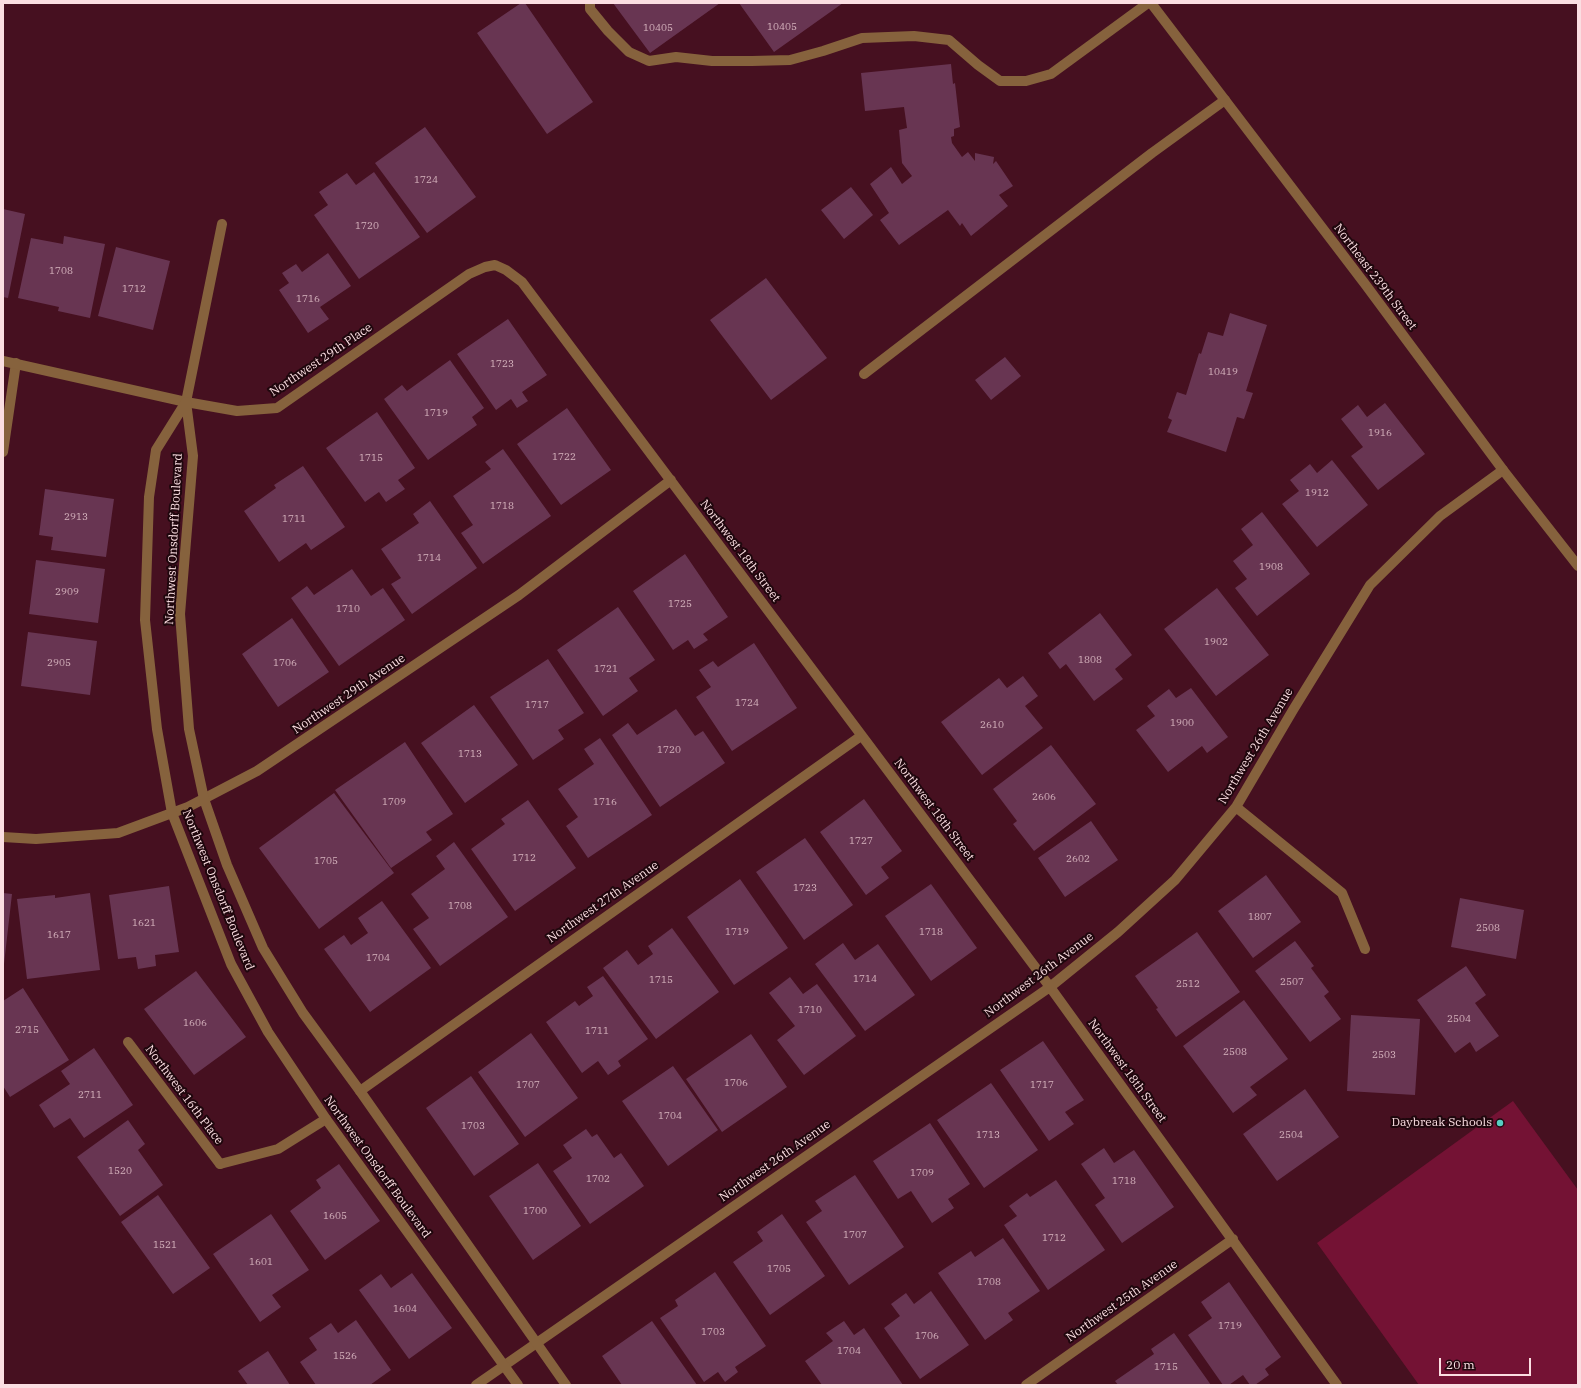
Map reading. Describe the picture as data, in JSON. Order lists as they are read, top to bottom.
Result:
{
  "streets": {
    "street": [
      "Northeast 239th Street",
      "Northwest 29th Place",
      "Northwest Onsdorff Boulevard",
      "Northwest 18th Street",
      "Northwest 29th Avenue",
      "Northwest 26th Avenue",
      "Northwest 27th Avenue",
      "Northwest 16th Place",
      "Northwest 25th Avenue"
    ]
  },
  "crossings": [
    ["Northeast 239th Street", "Northwest 26th Avenue"],
    ["Northwest 29th Place", "Northwest Onsdorff Boulevard"],
    ["Northwest 29th Place", "Northwest 18th Street"],
    ["Northwest Onsdorff Boulevard", "Northwest 29th Avenue"],
    ["Northwest Onsdorff Boulevard", "Northwest 26th Avenue"],
    ["Northwest Onsdorff Boulevard", "Northwest 27th Avenue"],
    ["Northwest Onsdorff Boulevard", "Northwest 16th Place"],
    ["Northwest 18th Street", "Northwest 29th Avenue"],
    ["Northwest 18th Street", "Northwest 26th Avenue"],
    ["Northwest 18th Street", "Northwest 27th Avenue"],
    ["Northwest 18th Street", "Northwest 25th Avenue"]
  ],
  "places": ["Daybreak Schools"],
  "house_numbers": [
    "10405",
    "10405",
    "1724",
    "1720",
    "1708",
    "1712",
    "1716",
    "1723",
    "10419",
    "1719",
    "1916",
    "1722",
    "1715",
    "1912",
    "1718",
    "2913",
    "1711",
    "1714",
    "1908",
    "2909",
    "1725",
    "1710",
    "1902",
    "1808",
    "2905",
    "1706",
    "1721",
    "1724",
    "1717",
    "1900",
    "2610",
    "1720",
    "1713",
    "2606",
    "1709",
    "1716",
    "1727",
    "1712",
    "2602",
    "1705",
    "1723",
    "1708",
    "1807",
    "1621",
    "2508",
    "1719",
    "1718",
    "1617",
    "1704",
    "1714",
    "1715",
    "2507",
    "2512",
    "1710",
    "2504",
    "1606",
    "2715",
    "1711",
    "2508",
    "2503",
    "1706",
    "1707",
    "1717",
    "2711",
    "1704",
    "1703",
    "1713",
    "2504",
    "1520",
    "1709",
    "1702",
    "1718",
    "1700",
    "1605",
    "1707",
    "1712",
    "1521",
    "1601",
    "1705",
    "1708",
    "1604",
    "1719",
    "1703",
    "1706",
    "1704",
    "1526",
    "1715"
  ],
  "scale_bar": "20 m"
}
